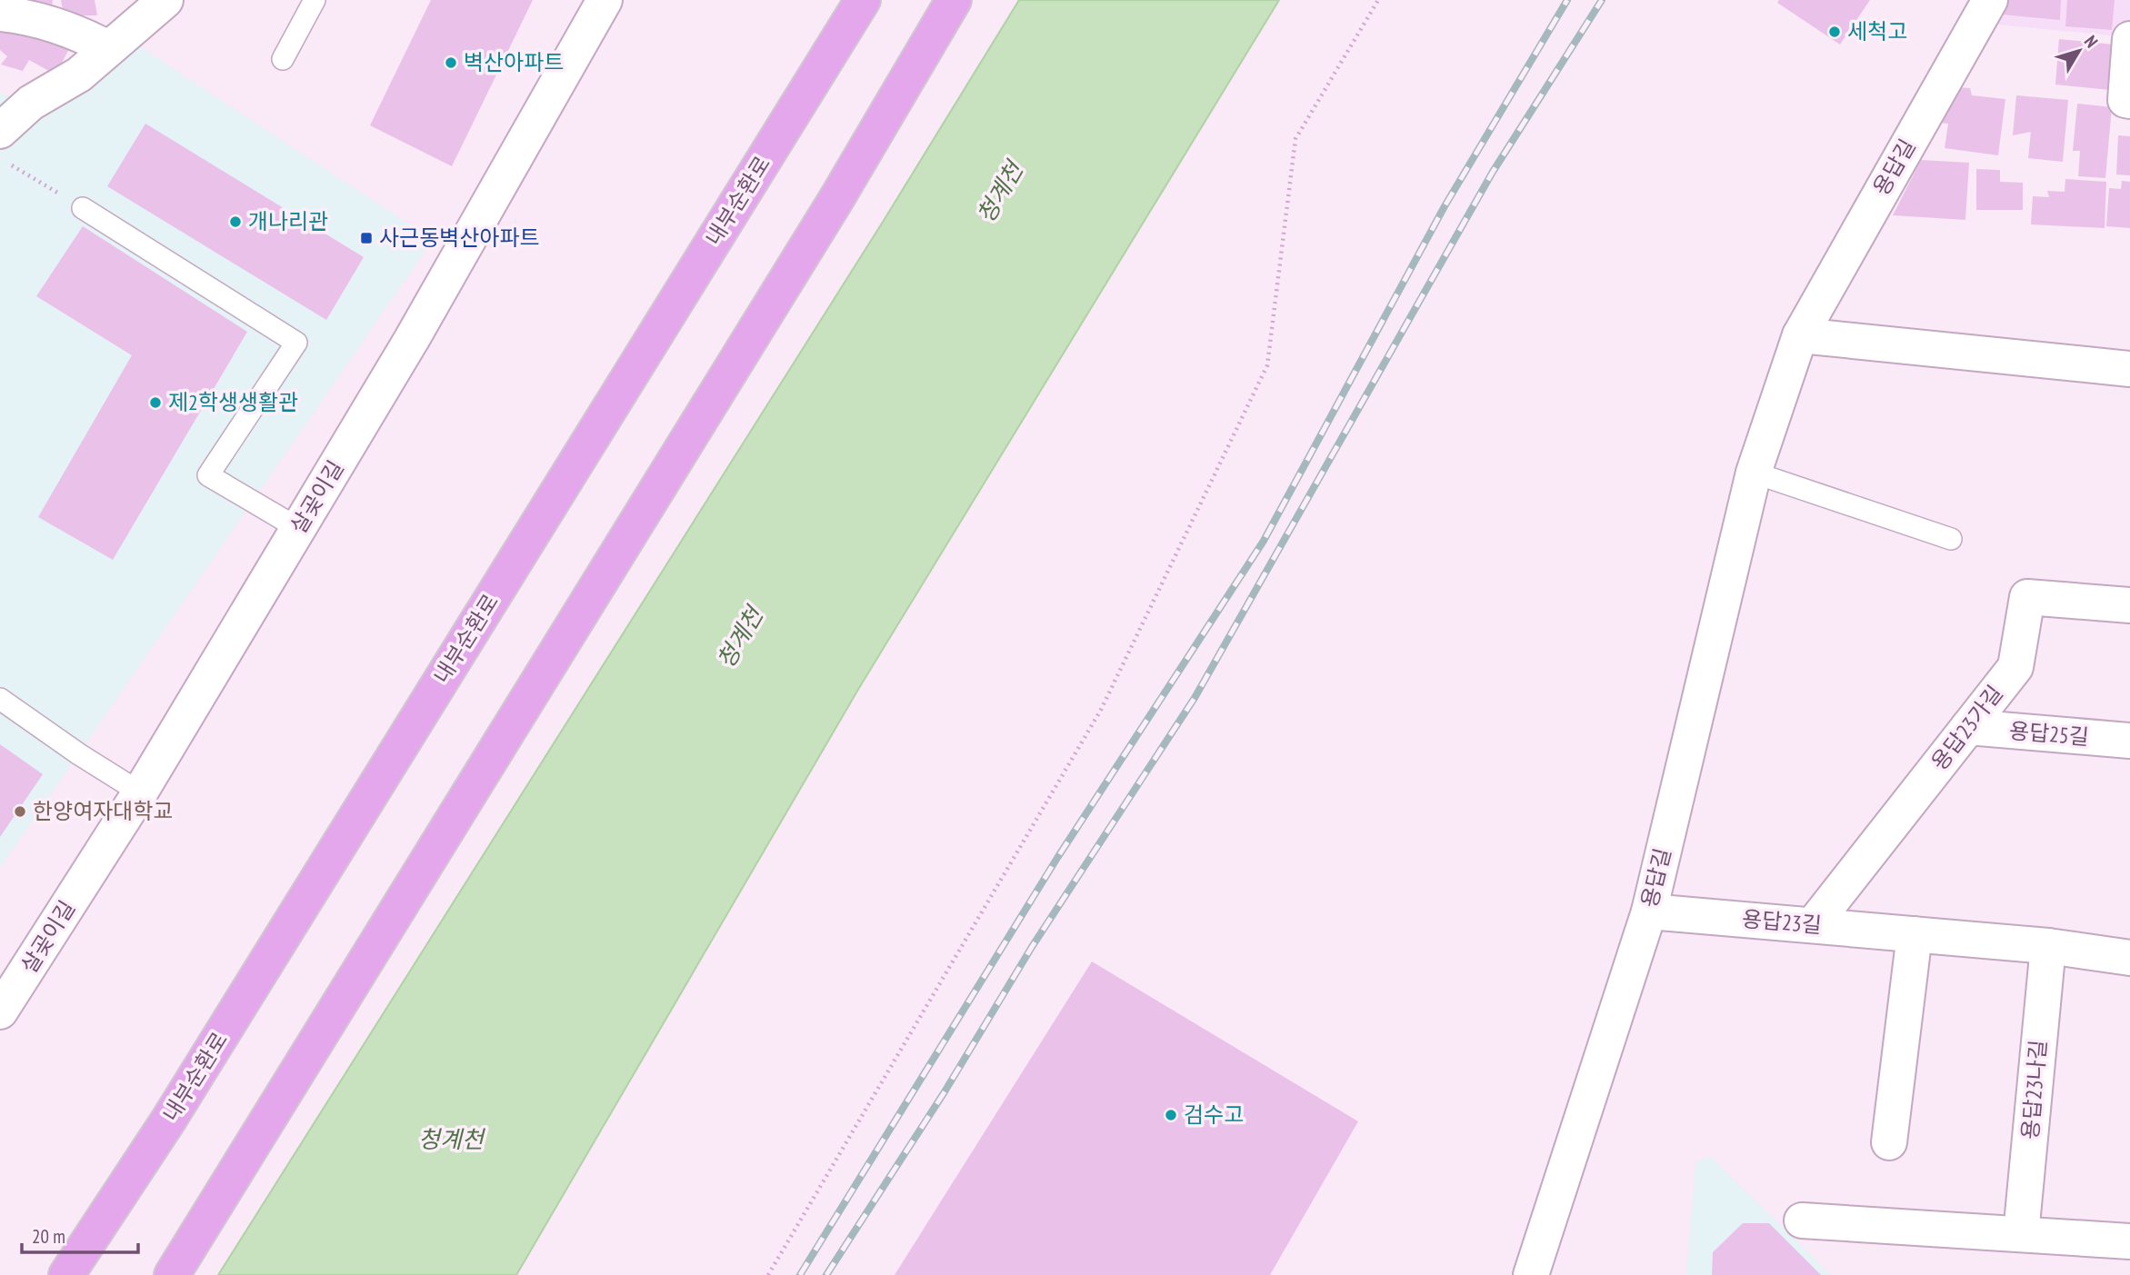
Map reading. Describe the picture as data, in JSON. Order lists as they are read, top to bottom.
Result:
{
  "streets": {
    "highway": ["내부순환로"],
    "street": [
      "용답길",
      "살곶이길",
      "용답23가길",
      "용답25길",
      "용답23길",
      "용답23나길"
    ]
  },
  "crossings": [
    ["용답길", "용답23길"],
    ["용답23가길", "용답25길"],
    ["용답23가길", "용답23길"],
    ["용답23길", "용답23나길"]
  ],
  "water": ["청계천"],
  "places": {
    "other": [
      "세척고",
      "벽산아파트",
      "개나리관",
      "제2학생생활관",
      "한양여자대학교",
      "검수고"
    ],
    "transit": ["사근동벽산아파트"]
  },
  "scale_bar": "20 m",
  "north": "top right"
}
